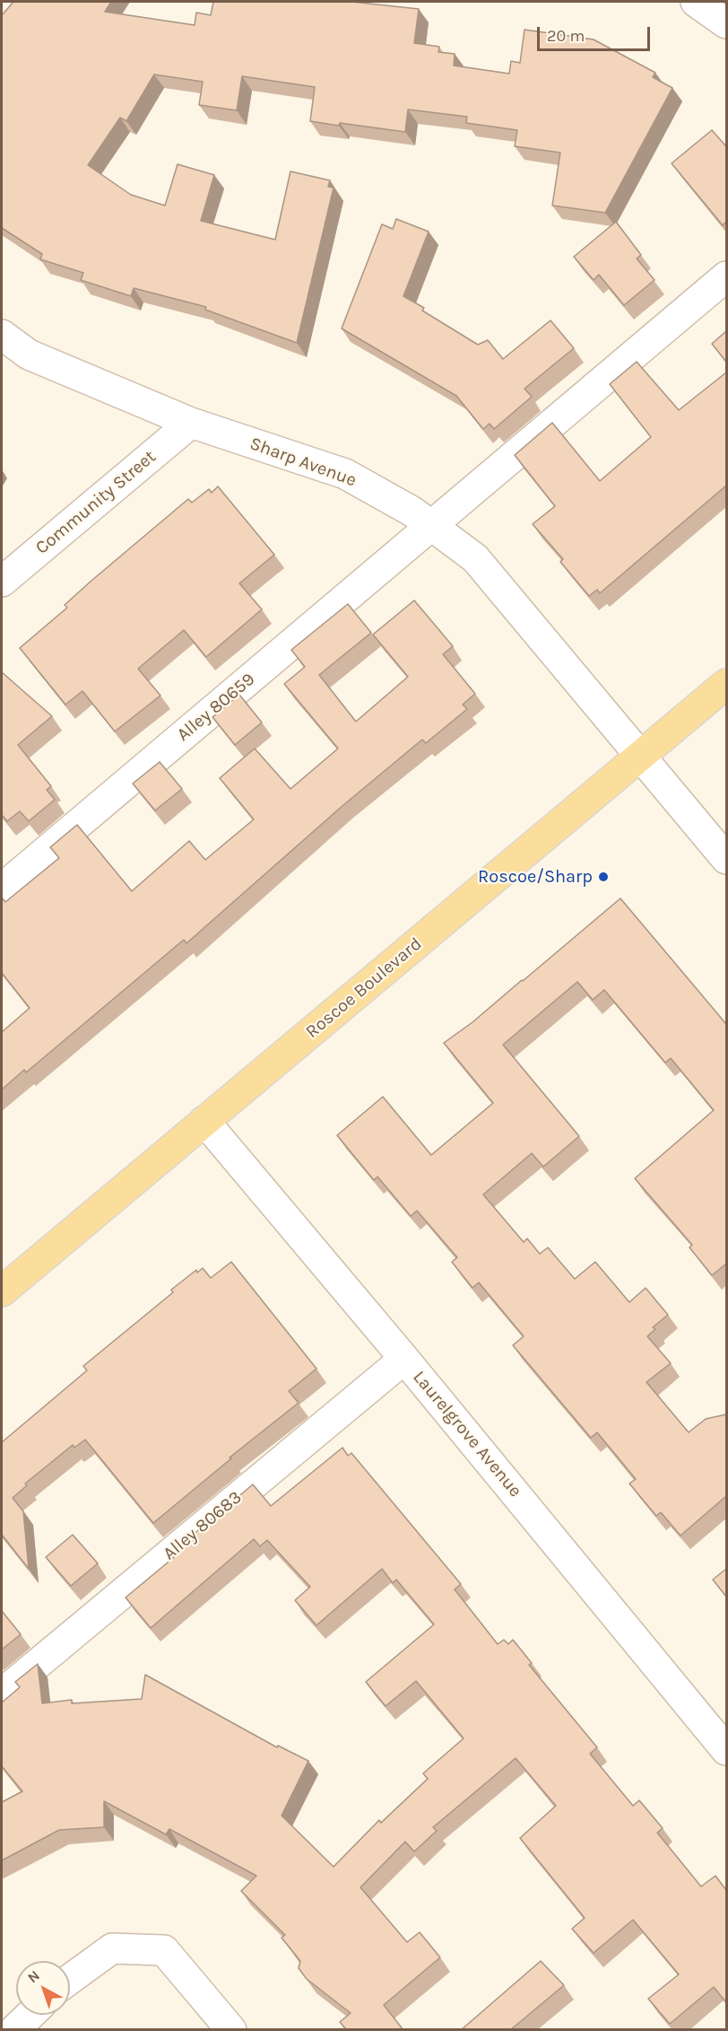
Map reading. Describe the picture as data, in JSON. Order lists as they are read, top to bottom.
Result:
{
  "streets": {
    "main road": ["Roscoe Boulevard"],
    "street": [
      "Sharp Avenue",
      "Community Street",
      "Alley 80659",
      "Laurelgrove Avenue",
      "Alley 80683"
    ]
  },
  "crossings": [
    ["Sharp Avenue", "Community Street"],
    ["Sharp Avenue", "Alley 80659"],
    ["Sharp Avenue", "Roscoe Boulevard"],
    ["Roscoe Boulevard", "Laurelgrove Avenue"],
    ["Laurelgrove Avenue", "Alley 80683"]
  ],
  "places": ["Roscoe/Sharp"],
  "scale_bar": "20 m",
  "north": "top left"
}
